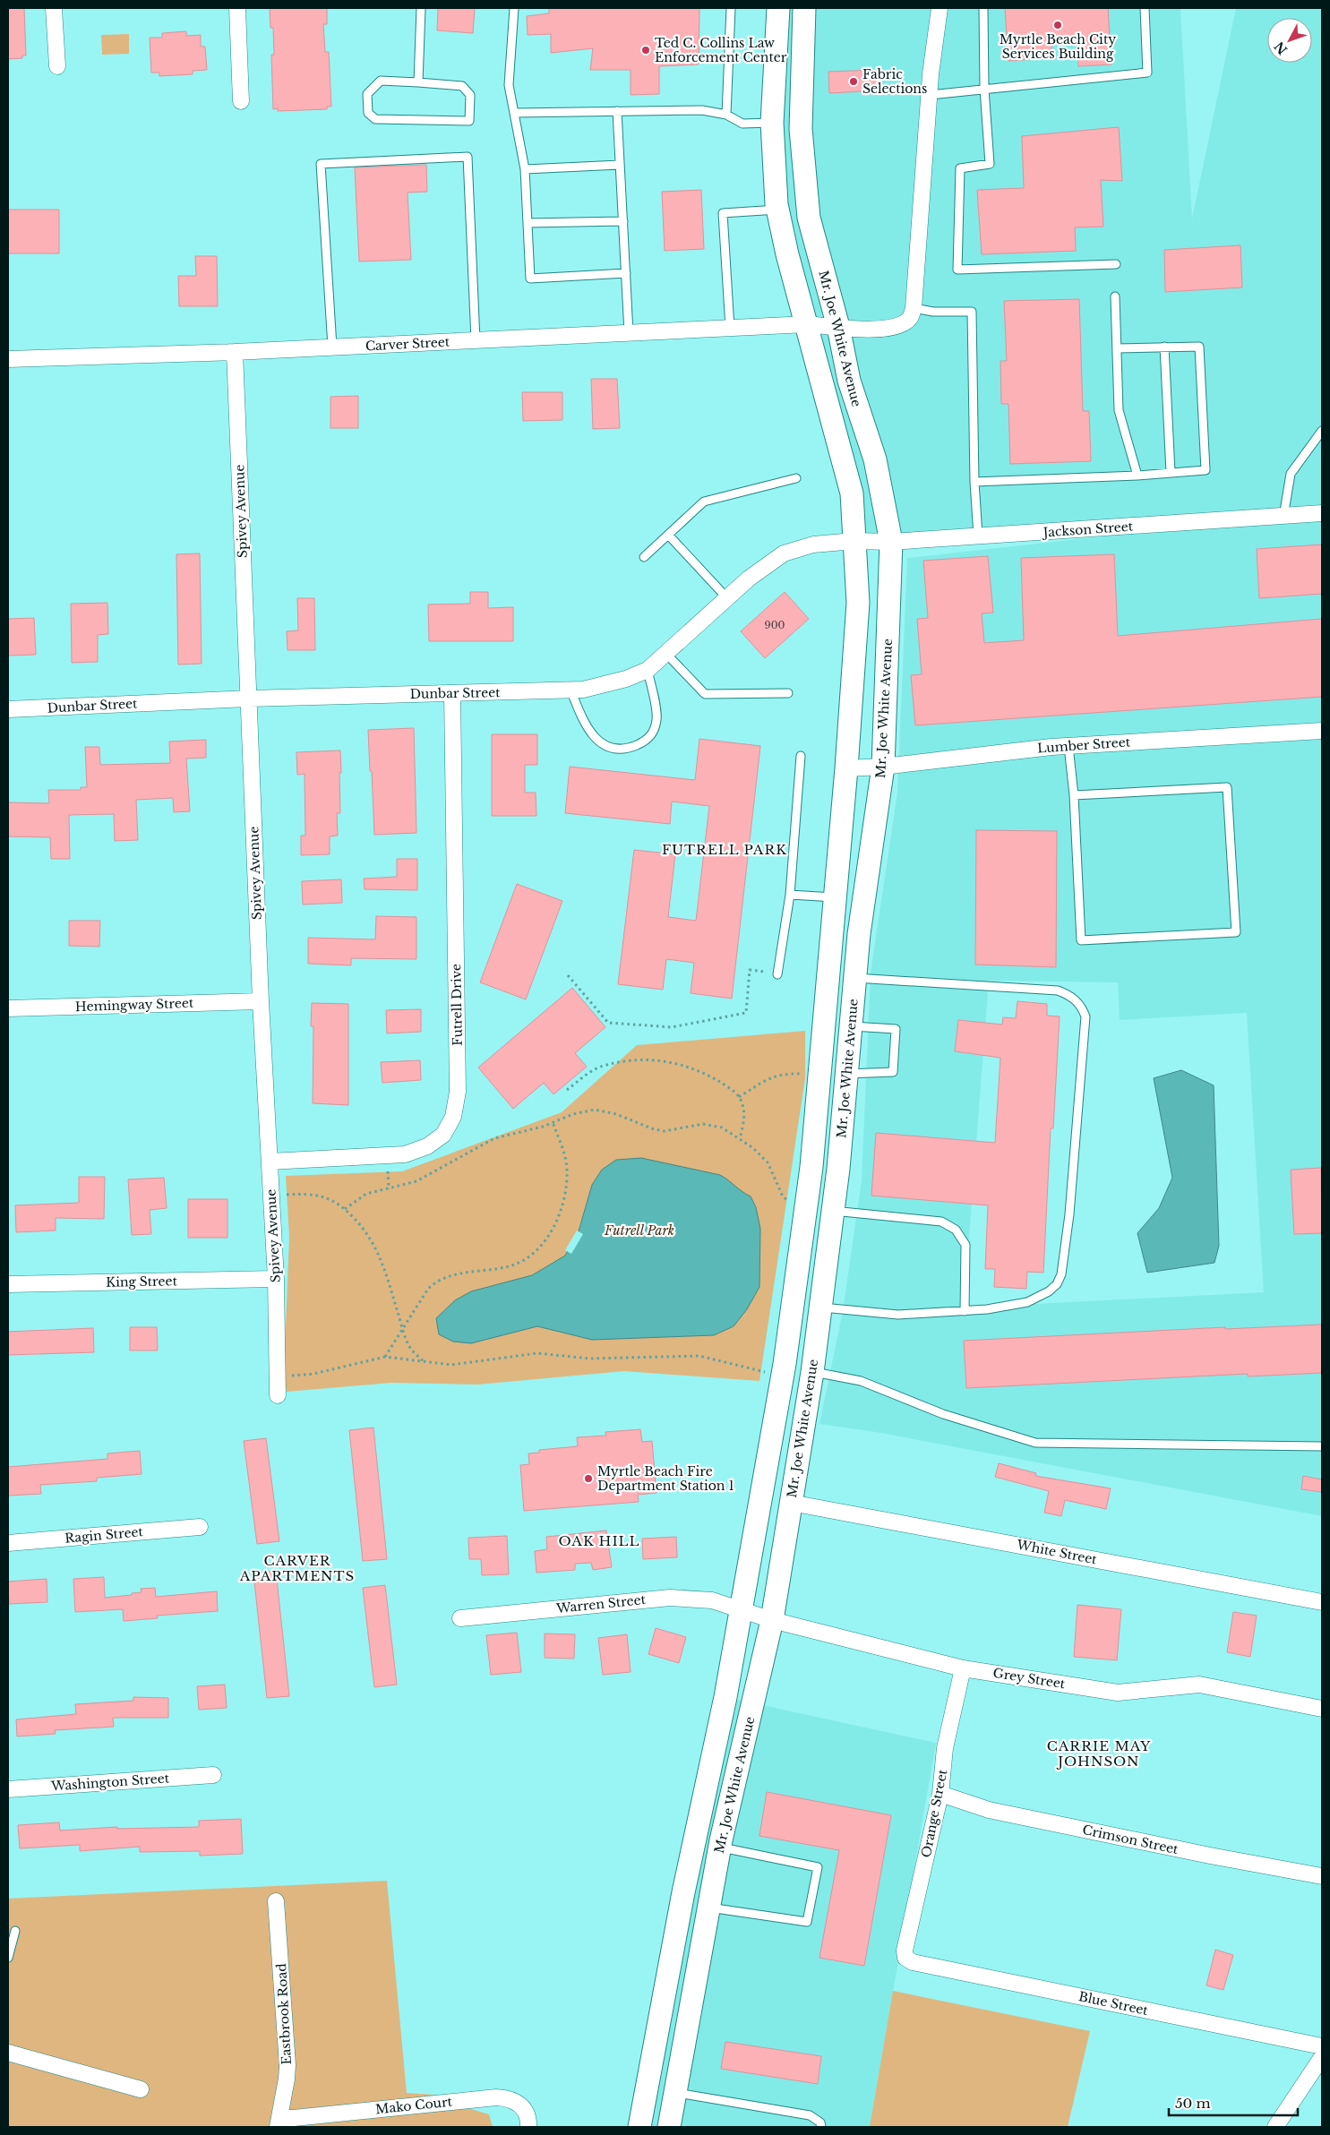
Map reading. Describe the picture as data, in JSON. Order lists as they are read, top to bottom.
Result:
{
  "streets": {
    "main road": ["Mr. Joe White Avenue"],
    "street": [
      "Carver Street",
      "Spivey Avenue",
      "Jackson Street",
      "Dunbar Street",
      "Lumber Street",
      "Hemingway Street",
      "Futrell Drive",
      "King Street",
      "Ragin Street",
      "White Street",
      "Warren Street",
      "Grey Street",
      "Washington Street",
      "Orange Street",
      "Crimson Street",
      "Blue Street",
      "Eastbrook Road",
      "Mako Court"
    ]
  },
  "crossings": [
    ["Mr. Joe White Avenue", "Carver Street"],
    ["Mr. Joe White Avenue", "Jackson Street"],
    ["Mr. Joe White Avenue", "Lumber Street"],
    ["Mr. Joe White Avenue", "White Street"],
    ["Mr. Joe White Avenue", "Grey Street"],
    ["Carver Street", "Spivey Avenue"],
    ["Spivey Avenue", "Dunbar Street"],
    ["Spivey Avenue", "Hemingway Street"],
    ["Spivey Avenue", "Futrell Drive"],
    ["Spivey Avenue", "King Street"],
    ["Jackson Street", "Dunbar Street"],
    ["Dunbar Street", "Futrell Drive"],
    ["Warren Street", "Grey Street"],
    ["Grey Street", "Orange Street"],
    ["Orange Street", "Crimson Street"],
    ["Orange Street", "Blue Street"],
    ["Eastbrook Road", "Mako Court"]
  ],
  "districts": [
    "FUTRELL PARK",
    "OAK HILL",
    "CARVER APARTMENTS",
    "CARRIE MAY JOHNSON"
  ],
  "parks": ["Futrell Park"],
  "places": [
    "Myrtle Beach City Services Building",
    "Ted C. Collins Law Enforcement Center",
    "Fabric Selections",
    "Myrtle Beach Fire Department Station 1"
  ],
  "house_numbers": ["900"],
  "scale_bar": "50 m",
  "north": "bottom left"
}
